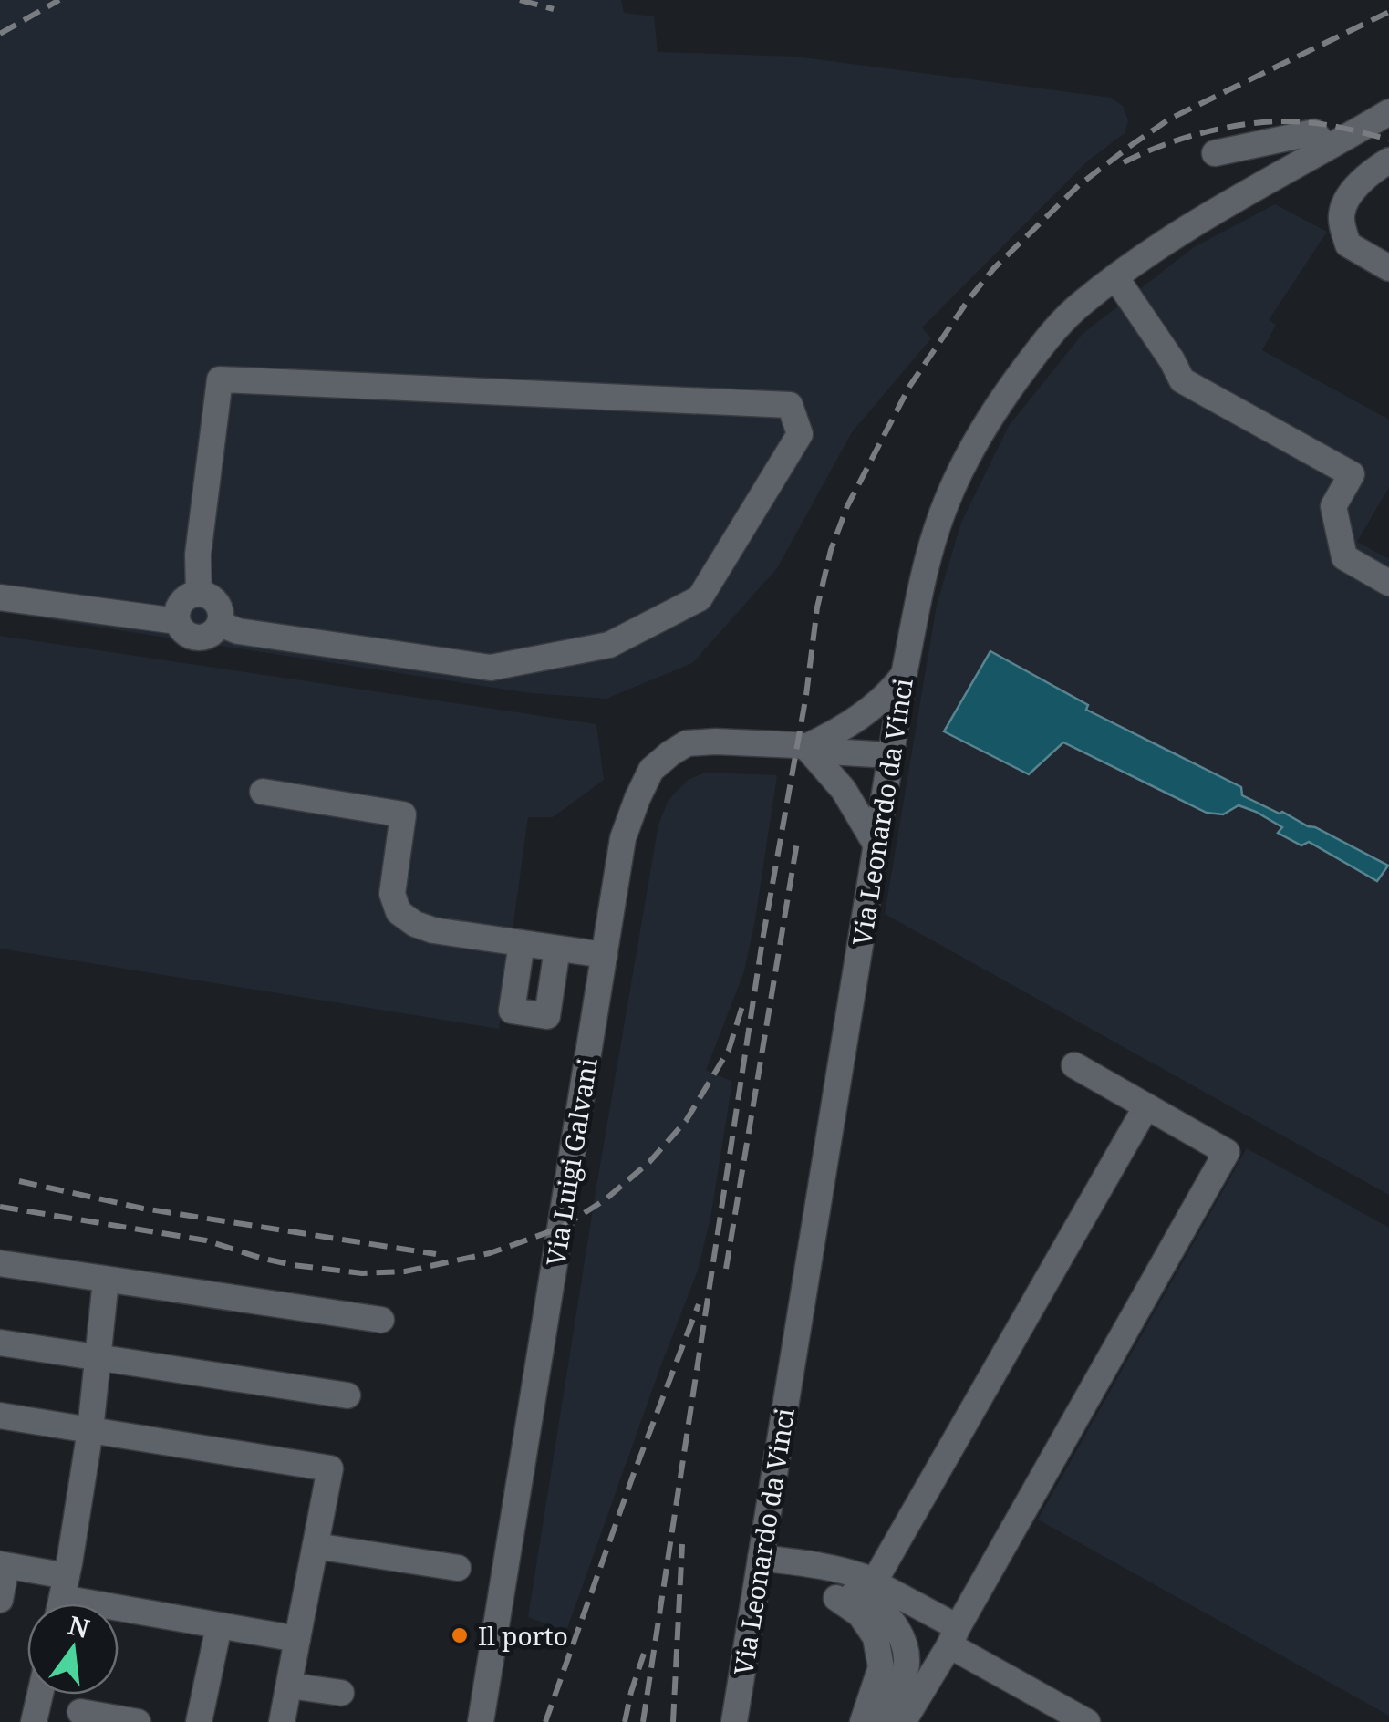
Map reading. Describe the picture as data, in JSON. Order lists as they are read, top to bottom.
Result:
{
  "streets": {
    "street": ["Via Leonardo da Vinci", "Via Luigi Galvani"]
  },
  "crossings": [
    ["Via Leonardo da Vinci", "Via Luigi Galvani"]
  ],
  "places": ["Il porto"],
  "north": "top"
}
